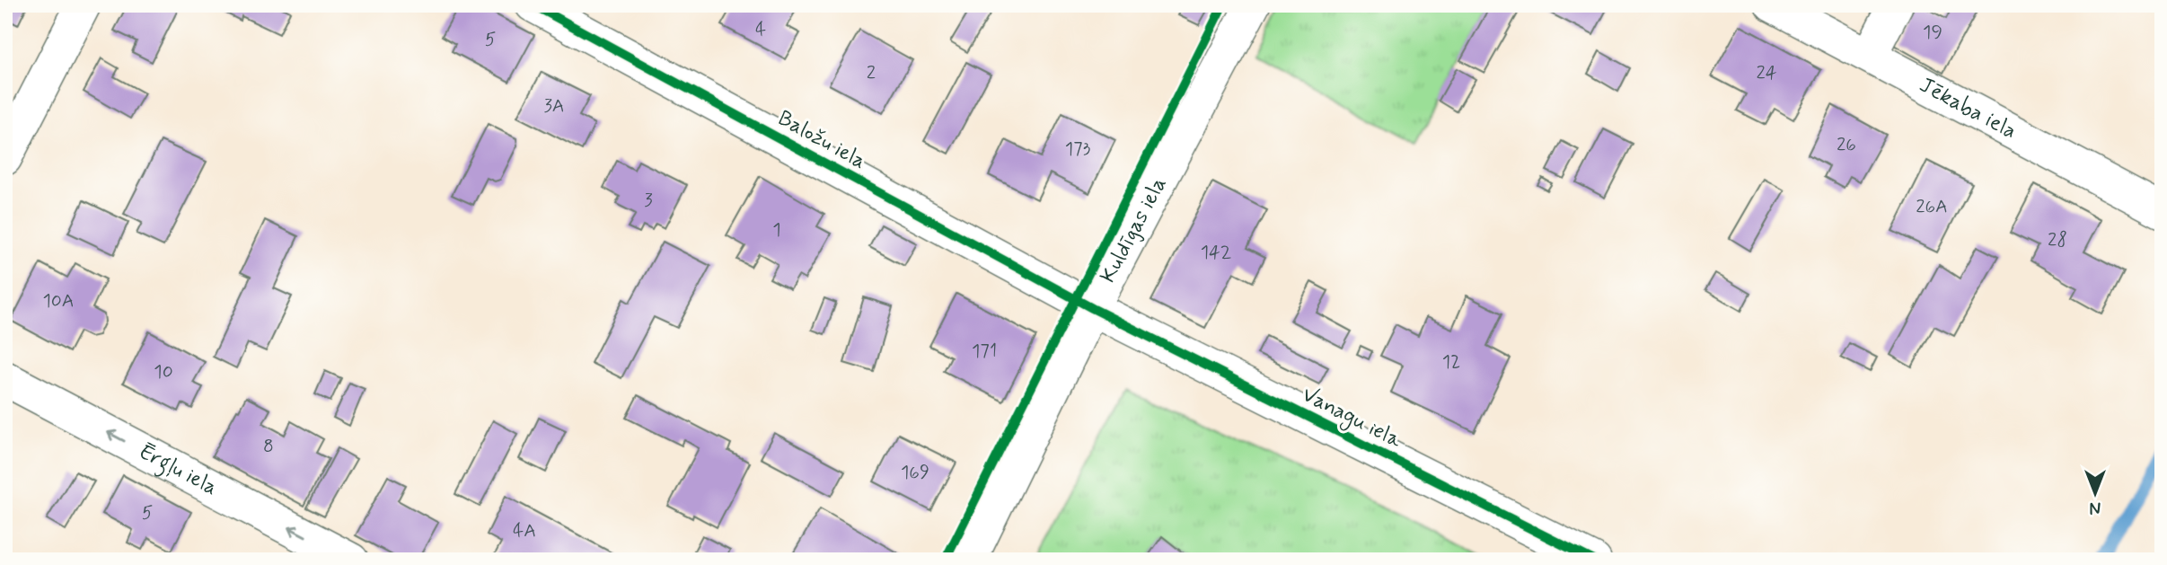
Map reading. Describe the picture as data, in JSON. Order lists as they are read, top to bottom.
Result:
{
  "streets": {
    "street": [
      "Jēkaba iela",
      "Baložu iela",
      "Kuldīgas iela",
      "Vanagu iela",
      "Ērgļu iela"
    ]
  },
  "crossings": [
    ["Baložu iela", "Kuldīgas iela"],
    ["Baložu iela", "Vanagu iela"],
    ["Kuldīgas iela", "Vanagu iela"]
  ],
  "one_way": ["Ērgļu iela"],
  "house_numbers": [
    "4",
    "19",
    "5",
    "2",
    "24",
    "3A",
    "26",
    "173",
    "3",
    "26A",
    "1",
    "28",
    "142",
    "10A",
    "171",
    "12",
    "10",
    "8",
    "169",
    "5",
    "4A"
  ],
  "north": "bottom"
}
